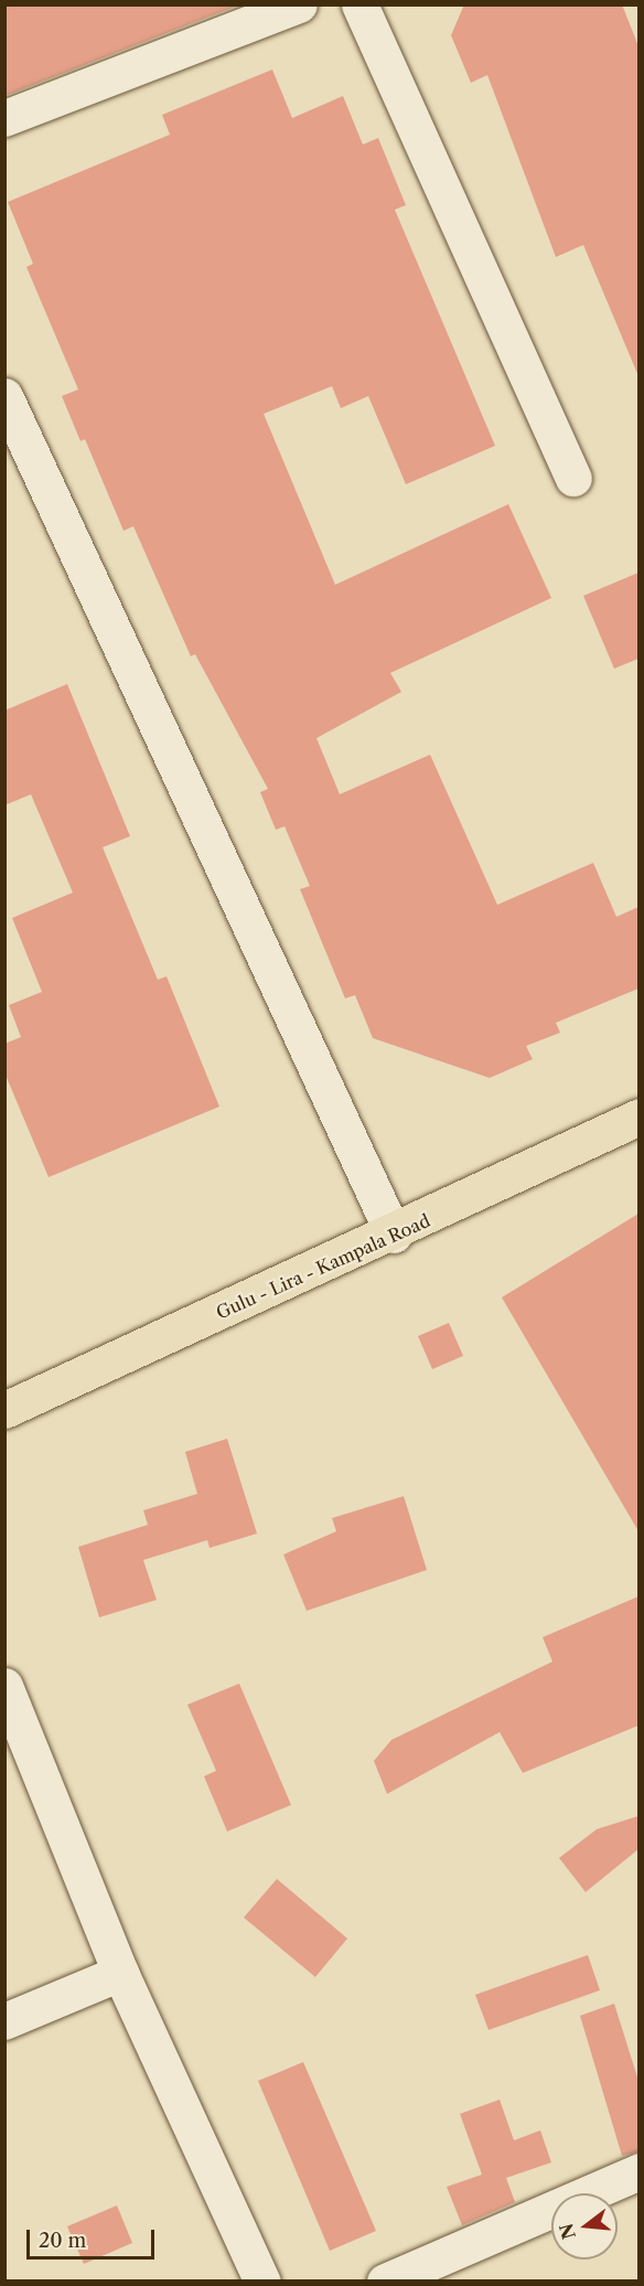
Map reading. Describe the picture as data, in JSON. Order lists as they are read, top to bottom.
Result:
{
  "streets": {
    "main road": ["Gulu - Lira - Kampala Road"]
  },
  "scale_bar": "20 m",
  "north": "left"
}
